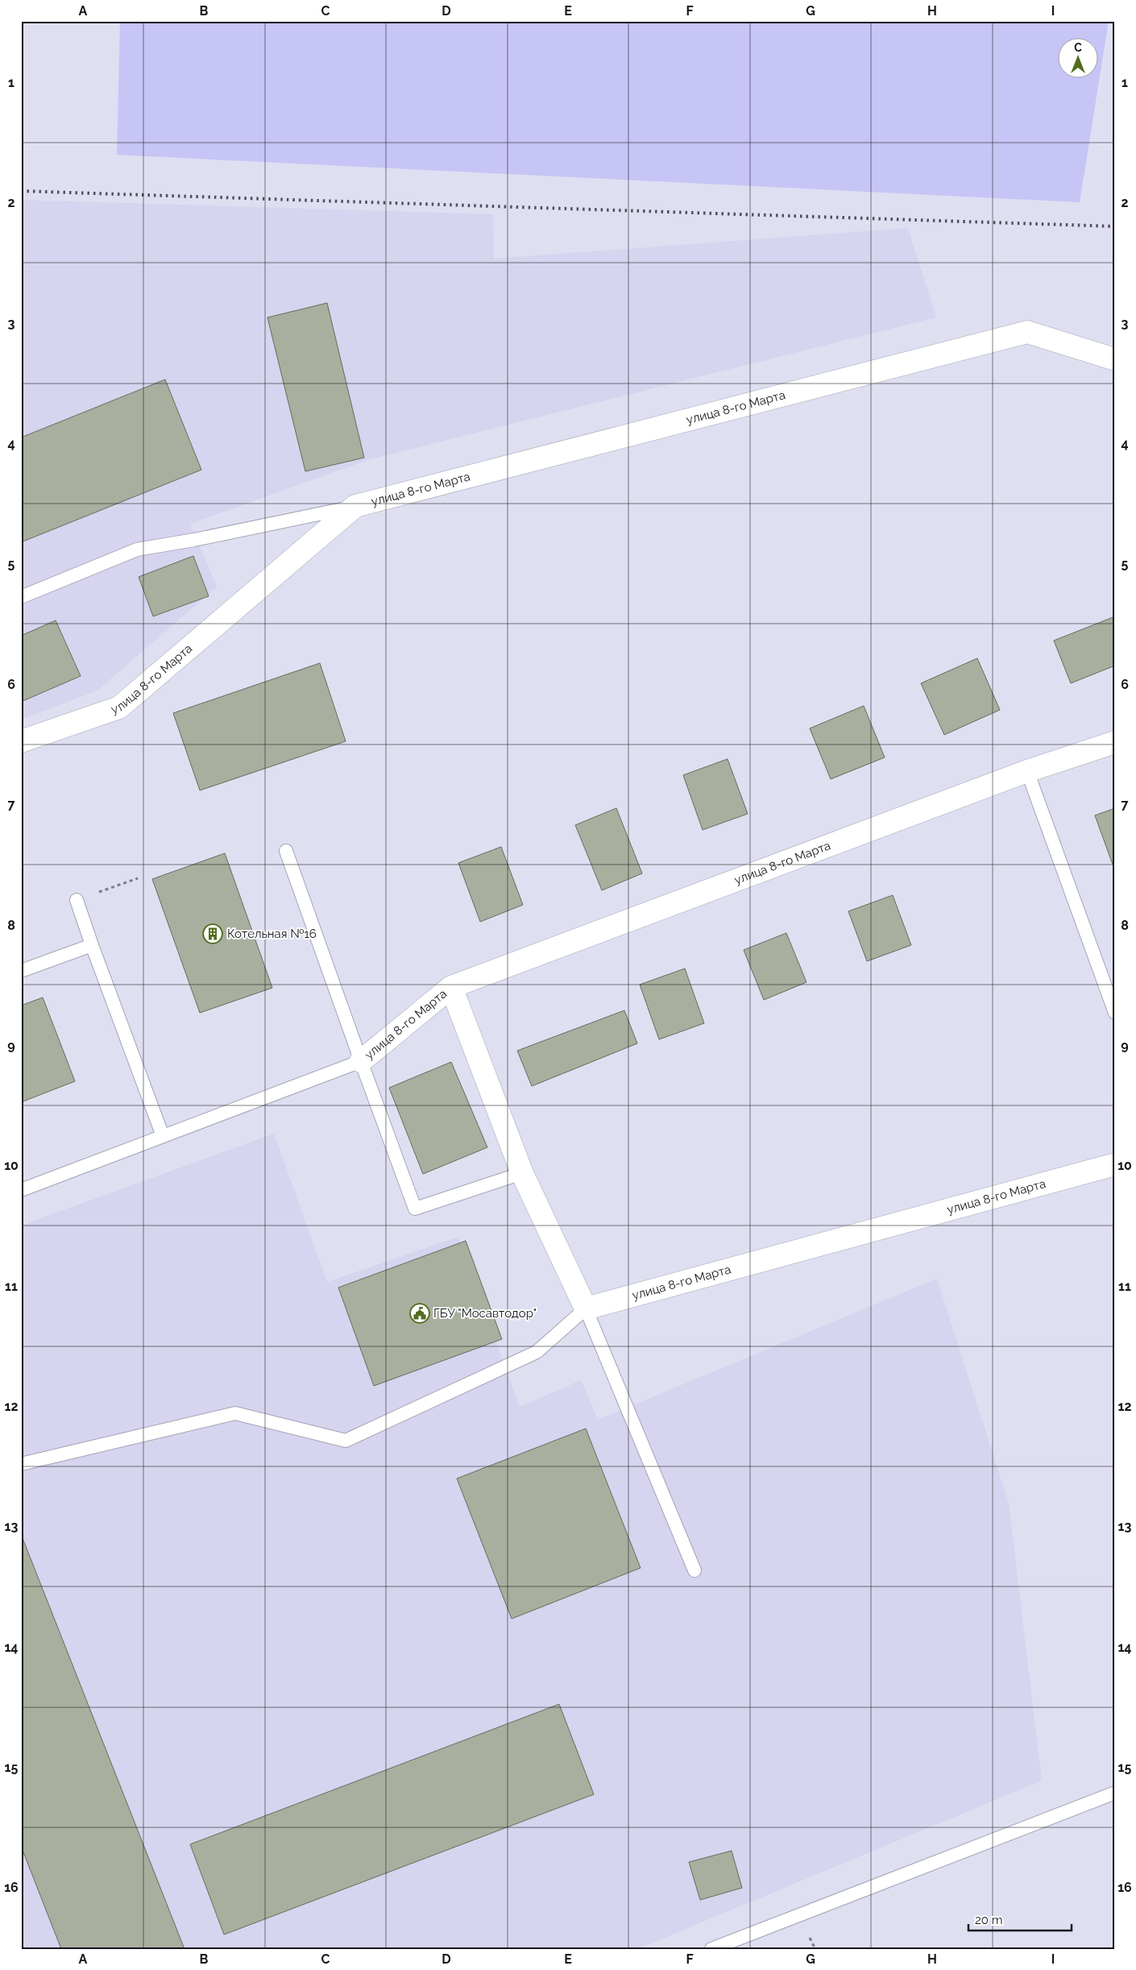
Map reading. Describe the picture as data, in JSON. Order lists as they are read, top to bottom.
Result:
{
  "streets": {
    "street": ["улица 8-го Марта"]
  },
  "places": {
    "building": ["Котельная №16"],
    "public building": ["ГБУ \"Мосавтодор\""]
  },
  "scale_bar": "20 m",
  "north": "top",
  "grid": {
    "columns": [
      "A",
      "B",
      "C",
      "D",
      "E",
      "F",
      "G",
      "H",
      "I"
    ],
    "rows": [
      "1",
      "2",
      "3",
      "4",
      "5",
      "6",
      "7",
      "8",
      "9",
      "10",
      "11",
      "12",
      "13",
      "14",
      "15",
      "16"
    ]
  }
}
